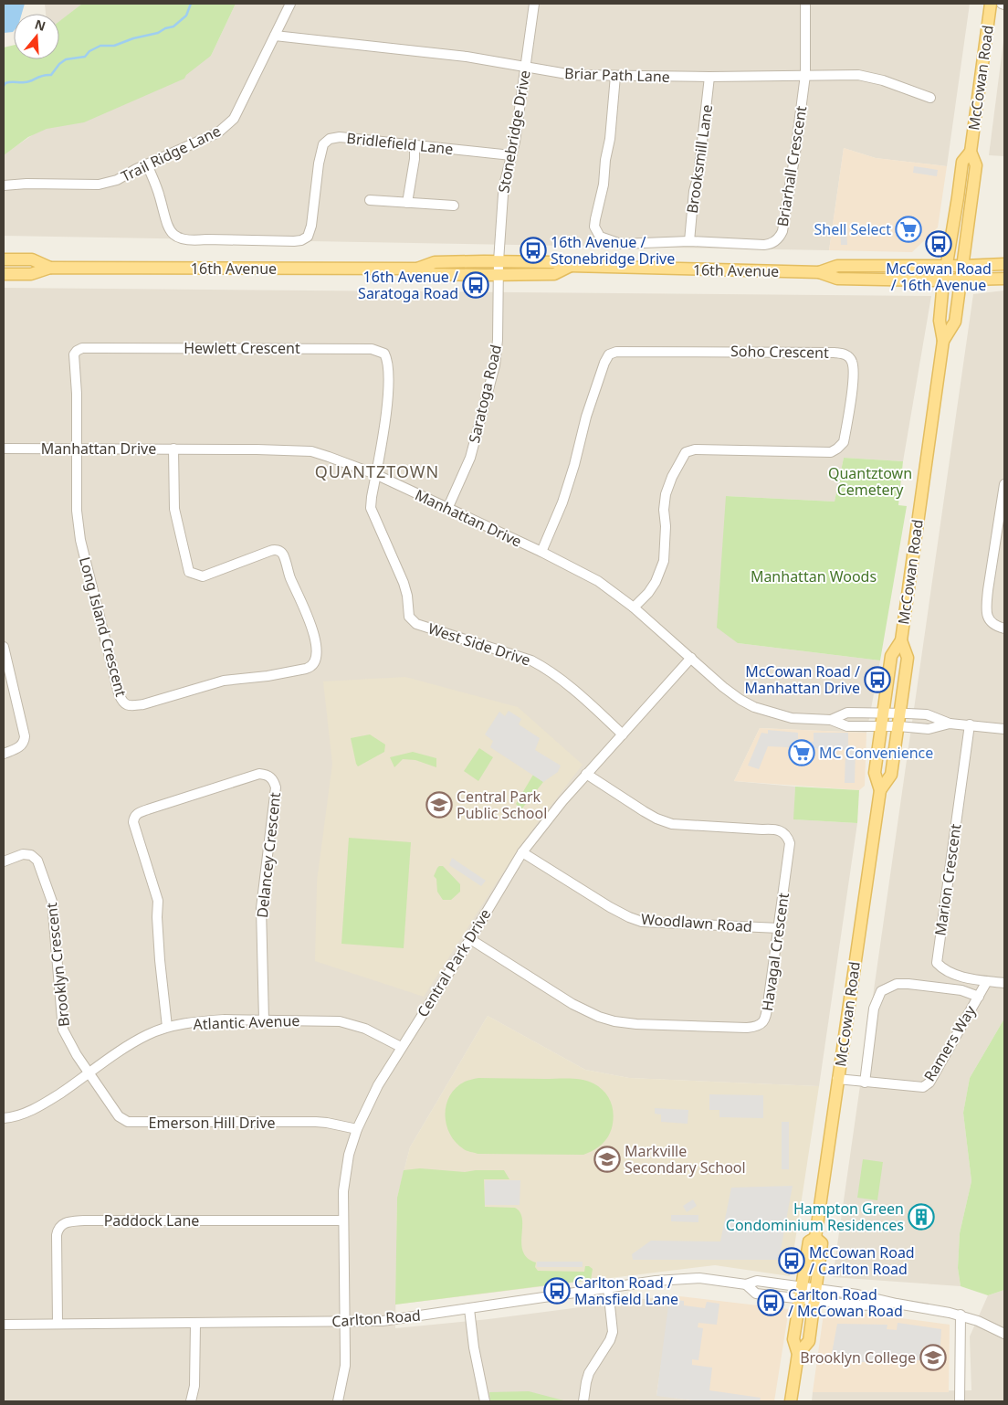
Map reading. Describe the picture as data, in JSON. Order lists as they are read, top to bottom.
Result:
{
  "streets": {
    "main road": ["McCowan Road", "16th Avenue"],
    "street": [
      "Briar Path Lane",
      "Stonebridge Drive",
      "Bridlefield Lane",
      "Trail Ridge Lane",
      "Brooksmill Lane",
      "Briarhall Crescent",
      "Hewlett Crescent",
      "Soho Crescent",
      "Saratoga Road",
      "Manhattan Drive",
      "Long Island Crescent",
      "West Side Drive",
      "Delancey Crescent",
      "Marion Crescent",
      "Woodlawn Road",
      "Havagal Crescent",
      "Central Park Drive",
      "Brooklyn Crescent",
      "Atlantic Avenue",
      "Ramers Way",
      "Emerson Hill Drive",
      "Paddock Lane",
      "Carlton Road"
    ]
  },
  "crossings": [
    ["Briar Path Lane", "Stonebridge Drive"],
    ["Briar Path Lane", "Trail Ridge Lane"],
    ["Briar Path Lane", "Brooksmill Lane"],
    ["Briar Path Lane", "Briarhall Crescent"],
    ["McCowan Road", "16th Avenue"],
    ["McCowan Road", "Manhattan Drive"],
    ["McCowan Road", "Ramers Way"],
    ["McCowan Road", "Carlton Road"],
    ["Stonebridge Drive", "Bridlefield Lane"],
    ["Stonebridge Drive", "16th Avenue"],
    ["Stonebridge Drive", "Saratoga Road"],
    ["Bridlefield Lane", "Trail Ridge Lane"],
    ["Brooksmill Lane", "Briarhall Crescent"],
    ["16th Avenue", "Saratoga Road"],
    ["Hewlett Crescent", "Manhattan Drive"],
    ["Hewlett Crescent", "Long Island Crescent"],
    ["Hewlett Crescent", "West Side Drive"],
    ["Soho Crescent", "Manhattan Drive"],
    ["Saratoga Road", "Manhattan Drive"],
    ["Manhattan Drive", "Long Island Crescent"],
    ["Manhattan Drive", "West Side Drive"],
    ["Manhattan Drive", "Central Park Drive"],
    ["West Side Drive", "Central Park Drive"],
    ["Delancey Crescent", "Atlantic Avenue"],
    ["Marion Crescent", "Ramers Way"],
    ["Woodlawn Road", "Havagal Crescent"],
    ["Woodlawn Road", "Central Park Drive"],
    ["Havagal Crescent", "Central Park Drive"],
    ["Central Park Drive", "Atlantic Avenue"],
    ["Central Park Drive", "Emerson Hill Drive"],
    ["Central Park Drive", "Paddock Lane"],
    ["Central Park Drive", "Carlton Road"],
    ["Brooklyn Crescent", "Atlantic Avenue"],
    ["Brooklyn Crescent", "Emerson Hill Drive"],
    ["Atlantic Avenue", "Emerson Hill Drive"],
    ["Paddock Lane", "Carlton Road"]
  ],
  "districts": ["QUANTZTOWN"],
  "parks": ["Quantztown Cemetery", "Manhattan Woods"],
  "places": {
    "supermarket": ["Shell Select", "MC Convenience"],
    "bus stop": [
      "McCowan Road / 16th Avenue",
      "16th Avenue / Stonebridge Drive",
      "16th Avenue / Saratoga Road",
      "McCowan Road / Manhattan Drive",
      "McCowan Road / Carlton Road",
      "Carlton Road / Mansfield Lane",
      "Carlton Road / McCowan Road"
    ],
    "school or university": ["Central Park Public School", "Markville Secondary School", "Brooklyn College"],
    "building": ["Hampton Green Condominium Residences"]
  },
  "north": "top"
}
